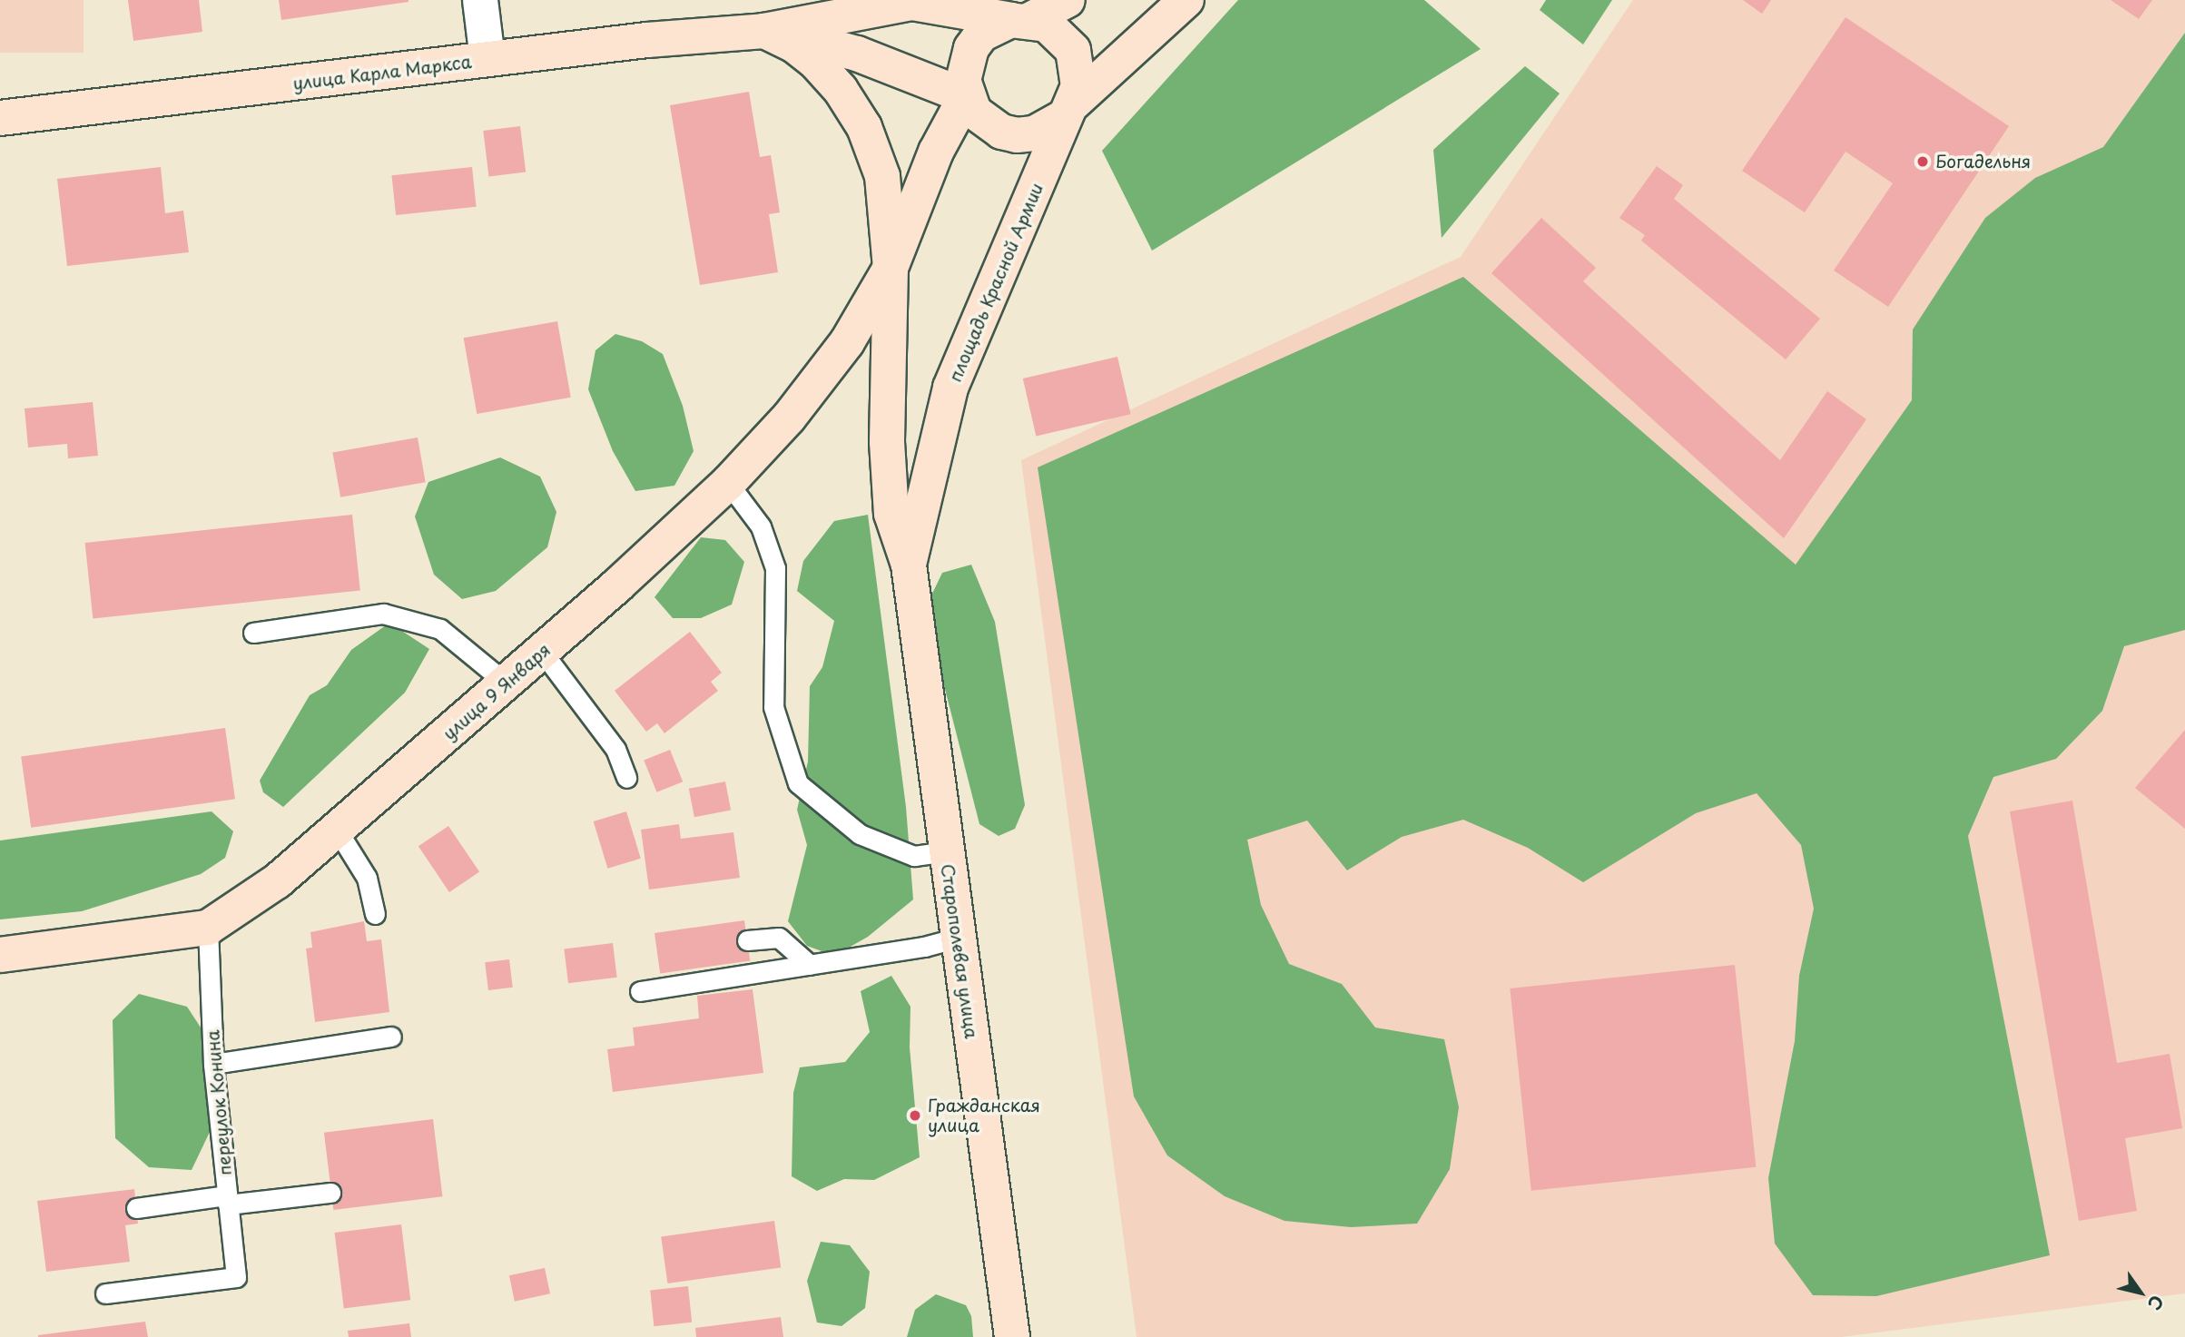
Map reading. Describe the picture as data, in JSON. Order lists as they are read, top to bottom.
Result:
{
  "streets": {
    "street": [
      "улица Карла Маркса",
      "площадь Красной Армии",
      "улица 9 Января",
      "Старополевая улица"
    ],
    "lane": ["переулок Конина"]
  },
  "crossings": [
    ["улица Карла Маркса", "площадь Красной Армии"],
    ["площадь Красной Армии", "Старополевая улица"],
    ["улица 9 Января", "переулок Конина"]
  ],
  "places": ["Богадельня", "Гражданская улица"],
  "north": "bottom right"
}
